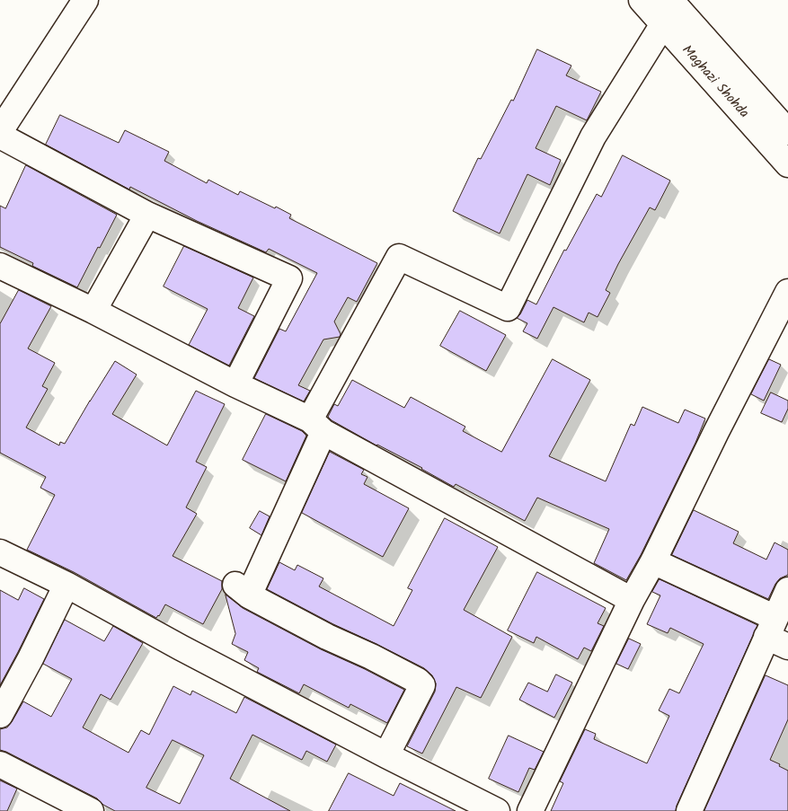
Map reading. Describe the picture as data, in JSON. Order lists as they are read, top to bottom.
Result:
{
  "streets": {
    "street": ["Maghazi Shohda"]
  }
}
